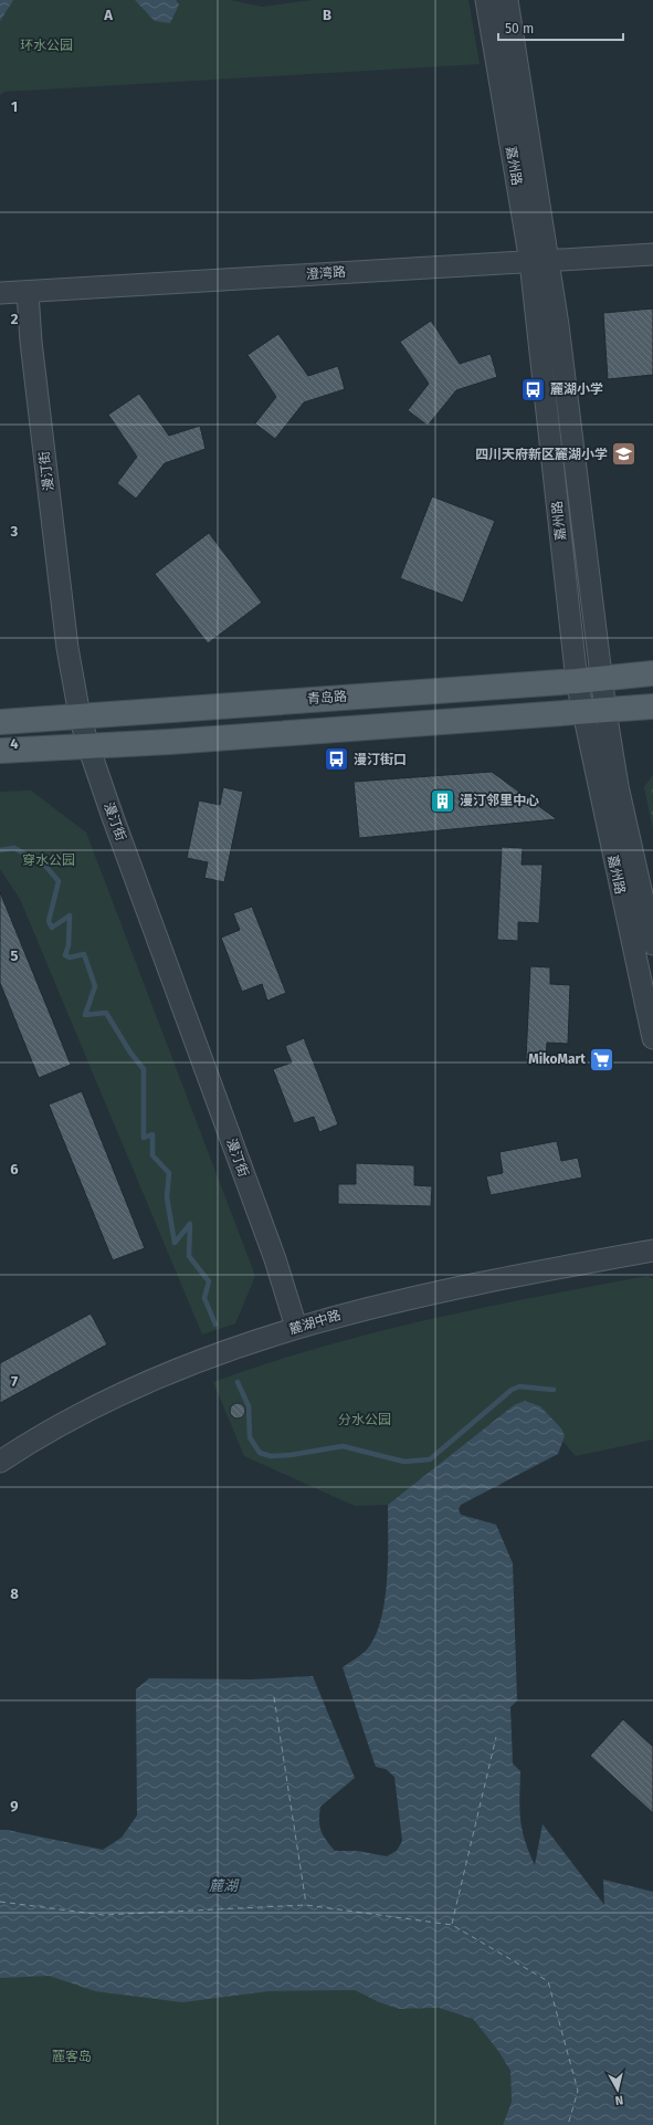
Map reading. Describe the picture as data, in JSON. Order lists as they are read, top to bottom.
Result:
{
  "streets": {
    "main road": ["青岛路"],
    "street": [
      "嘉州路",
      "澄湾路",
      "漫汀街",
      "麓湖中路"
    ]
  },
  "crossings": [
    ["嘉州路", "澄湾路"],
    ["嘉州路", "青岛路"],
    ["澄湾路", "漫汀街"],
    ["漫汀街", "青岛路"],
    ["漫汀街", "麓湖中路"]
  ],
  "water": ["麓湖"],
  "parks": [
    "环水公园",
    "穿水公园",
    "分水公园",
    "麓客岛"
  ],
  "places": {
    "bus stop": ["麓湖小学", "漫汀街口"],
    "school or university": ["四川天府新区麓湖小学"],
    "building": ["漫汀邻里中心"],
    "supermarket": ["MikoMart"]
  },
  "scale_bar": "50 m",
  "north": "bottom",
  "grid": {
    "columns": ["A", "B"],
    "rows": [
      "1",
      "2",
      "3",
      "4",
      "5",
      "6",
      "7",
      "8",
      "9"
    ]
  }
}
